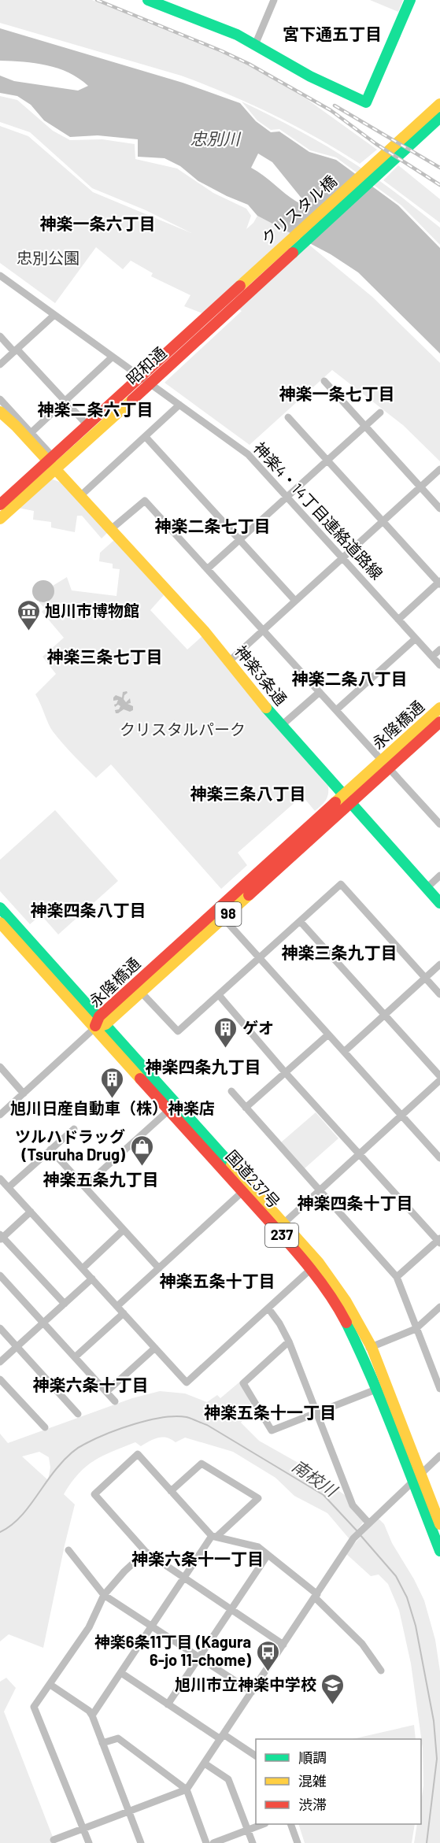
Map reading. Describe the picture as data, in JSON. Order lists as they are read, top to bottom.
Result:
{
  "streets": {
    "main road": [
      "クリスタル橋",
      "昭和通",
      "神楽3条通",
      "永隆橋通",
      "98",
      "国道237号",
      "237"
    ],
    "street": ["神楽4・14丁目連絡道路線"]
  },
  "crossings": [
    ["クリスタル橋", "昭和通"],
    ["昭和通", "神楽4・14丁目連絡道路線"],
    ["昭和通", "神楽3条通"],
    ["神楽3条通", "永隆橋通"],
    ["永隆橋通", "国道237号"]
  ],
  "districts": [
    "宮下通五丁目",
    "神楽一条六丁目",
    "神楽一条七丁目",
    "神楽二条六丁目",
    "神楽二条七丁目",
    "神楽三条七丁目",
    "神楽二条八丁目",
    "神楽三条八丁目",
    "神楽四条八丁目",
    "神楽三条九丁目",
    "神楽四条九丁目",
    "神楽五条九丁目",
    "神楽四条十丁目",
    "神楽五条十丁目",
    "神楽六条十丁目",
    "神楽五条十一丁目",
    "神楽六条十一丁目"
  ],
  "water": ["忠別川", "南校川"],
  "parks": ["忠別公園", "クリスタルパーク"],
  "places": {
    "museum": ["旭川市博物館"],
    "building": ["ゲオ", "旭川日産自動車（株）神楽店"],
    "shop": ["ツルハドラッグ (Tsuruha Drug)"],
    "bus stop": ["神楽6条11丁目 (Kagura 6-jo 11-chome)"],
    "school or university": ["旭川市立神楽中学校"]
  },
  "legend": ["順調", "混雑", "渋滞"]
}
